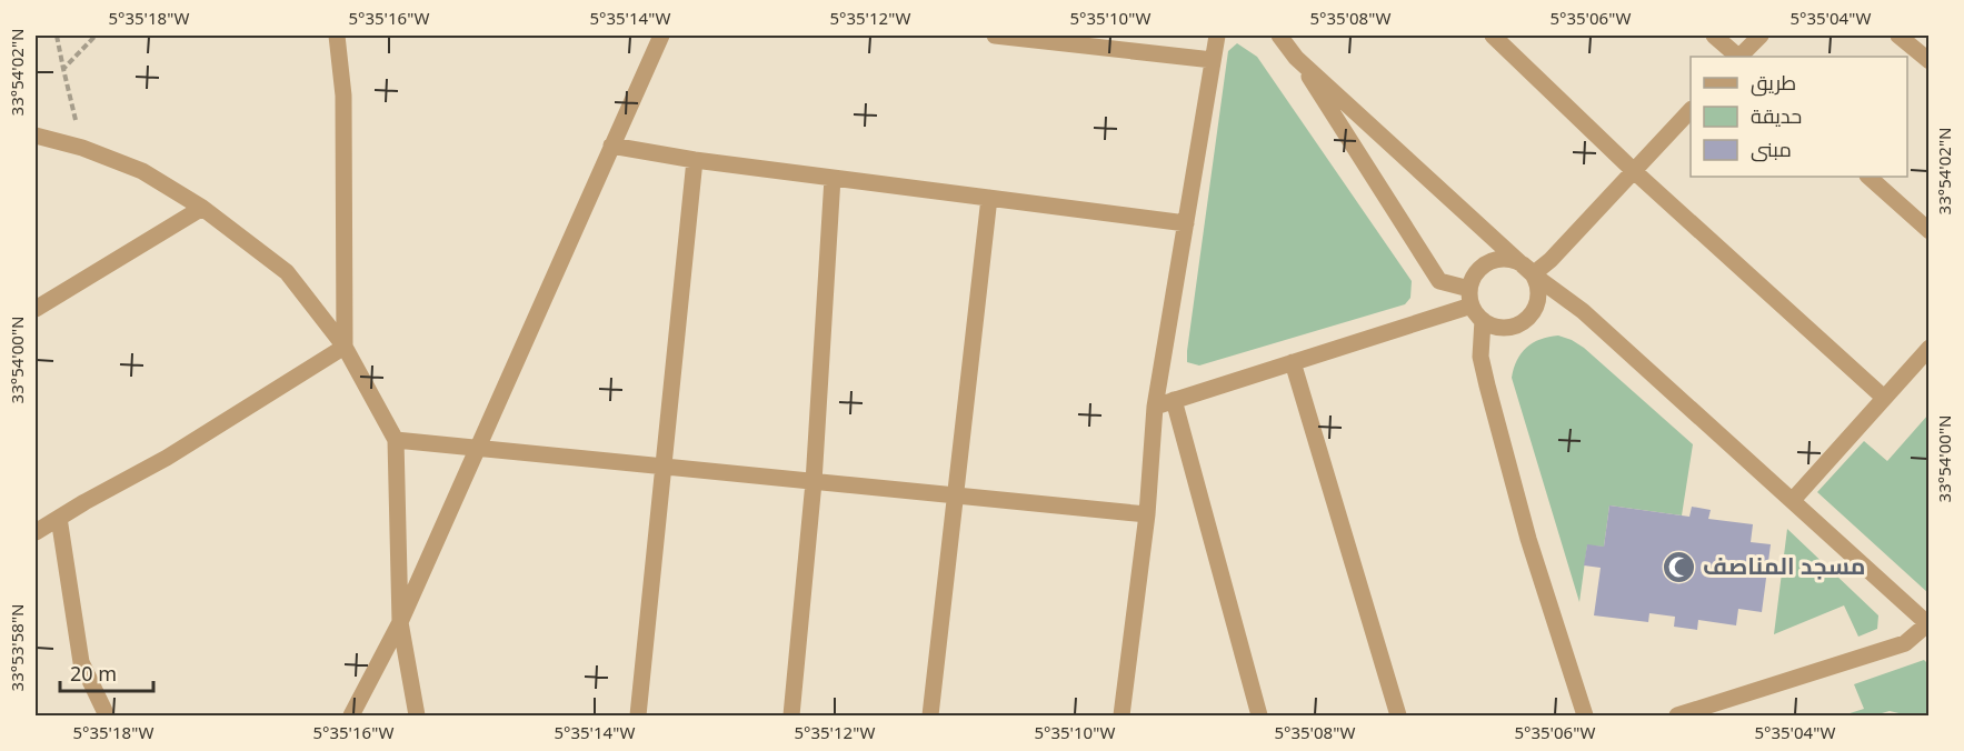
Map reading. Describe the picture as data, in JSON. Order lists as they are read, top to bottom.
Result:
{
  "places": {
    "mosque": ["مسجد المناصف"]
  },
  "legend": ["طريق", "حديقة", "مبنى"],
  "scale_bar": "20 m",
  "coordinates": [
    "5°35'18\"W",
    "5°35'16\"W",
    "5°35'14\"W",
    "5°35'12\"W",
    "5°35'10\"W",
    "5°35'08\"W",
    "5°35'06\"W",
    "5°35'04\"W",
    "33°54'02\"N",
    "33°54'00\"N",
    "33°53'58\"N"
  ]
}
